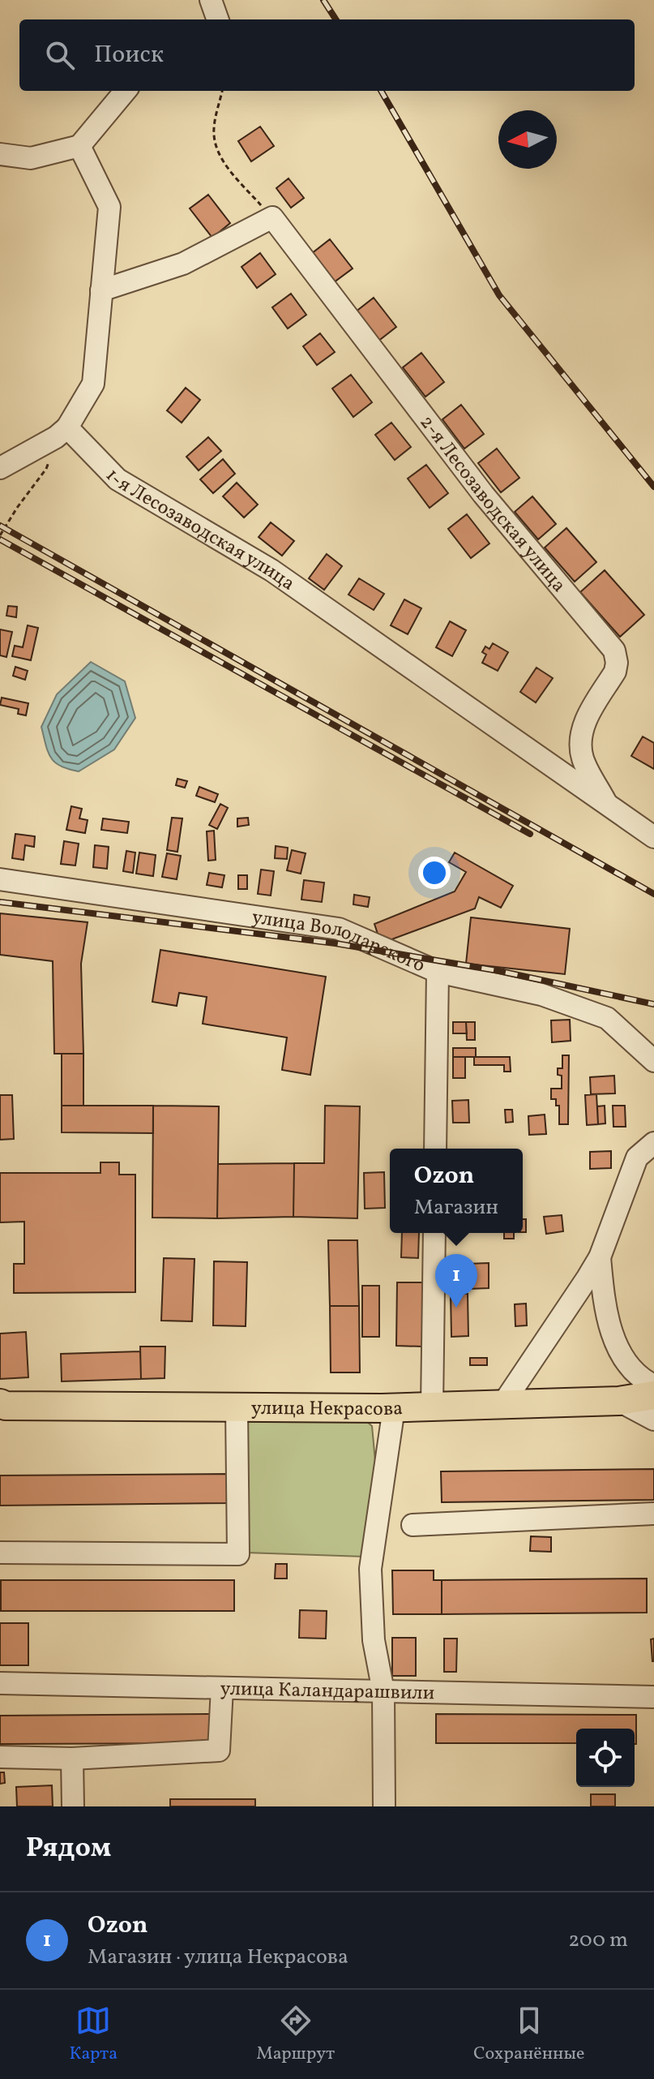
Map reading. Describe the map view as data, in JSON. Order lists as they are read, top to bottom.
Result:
{
  "streets": {
    "main road": ["улица Некрасова"],
    "street": [
      "2-я Лесозаводская улица",
      "1-я Лесозаводская улица",
      "улица Володарского",
      "улица Каландарашвили"
    ]
  },
  "crossings": [
    ["2-я Лесозаводская улица", "1-я Лесозаводская улица"]
  ],
  "north": "left",
  "page": {
    "search": "Поиск",
    "popup": ["Ozon", "Магазин"],
    "pins": "1",
    "heading": "Рядом",
    "list": [
      {
        "mark": "1",
        "name": "Ozon",
        "note": "Магазин · улица Некрасова",
        "value": "200 m"
      }
    ],
    "nav": ["Карта", "Маршрут", "Сохранённые"]
  }
}
